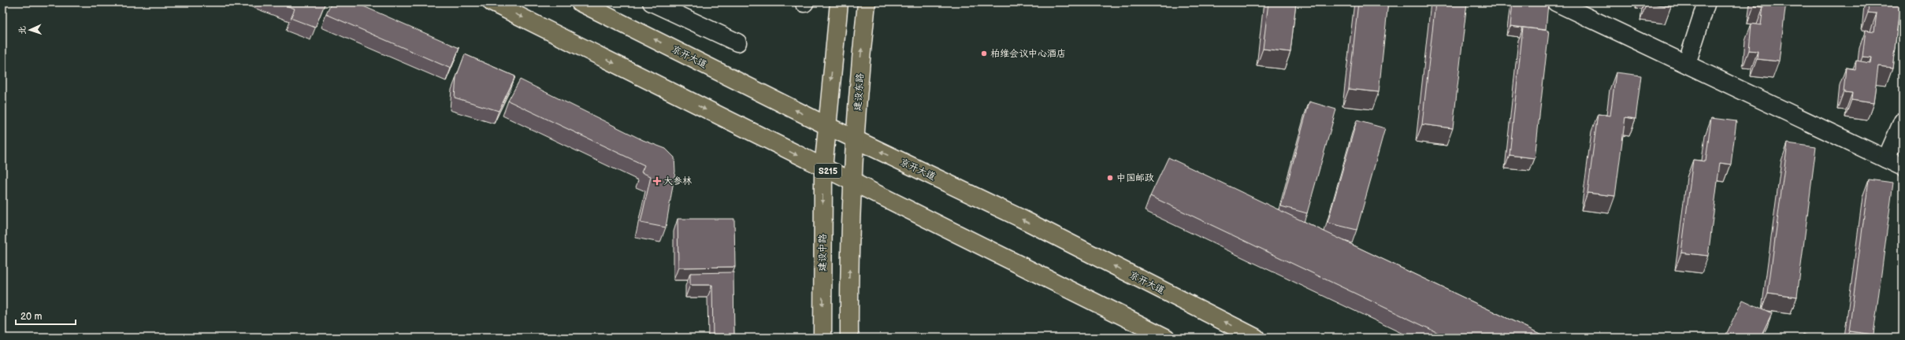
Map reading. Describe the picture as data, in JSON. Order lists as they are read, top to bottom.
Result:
{
  "streets": {
    "main road": [
      "京开大道",
      "建设东路",
      "S215",
      "建设中路"
    ]
  },
  "crossings": [
    ["京开大道", "建设东路"],
    ["建设东路", "S215"],
    ["S215", "建设中路"]
  ],
  "places": {
    "other": ["柏维会议中心酒店", "中国邮政"],
    "health": ["大参林"]
  },
  "scale_bar": "20 m",
  "north": "left"
}
